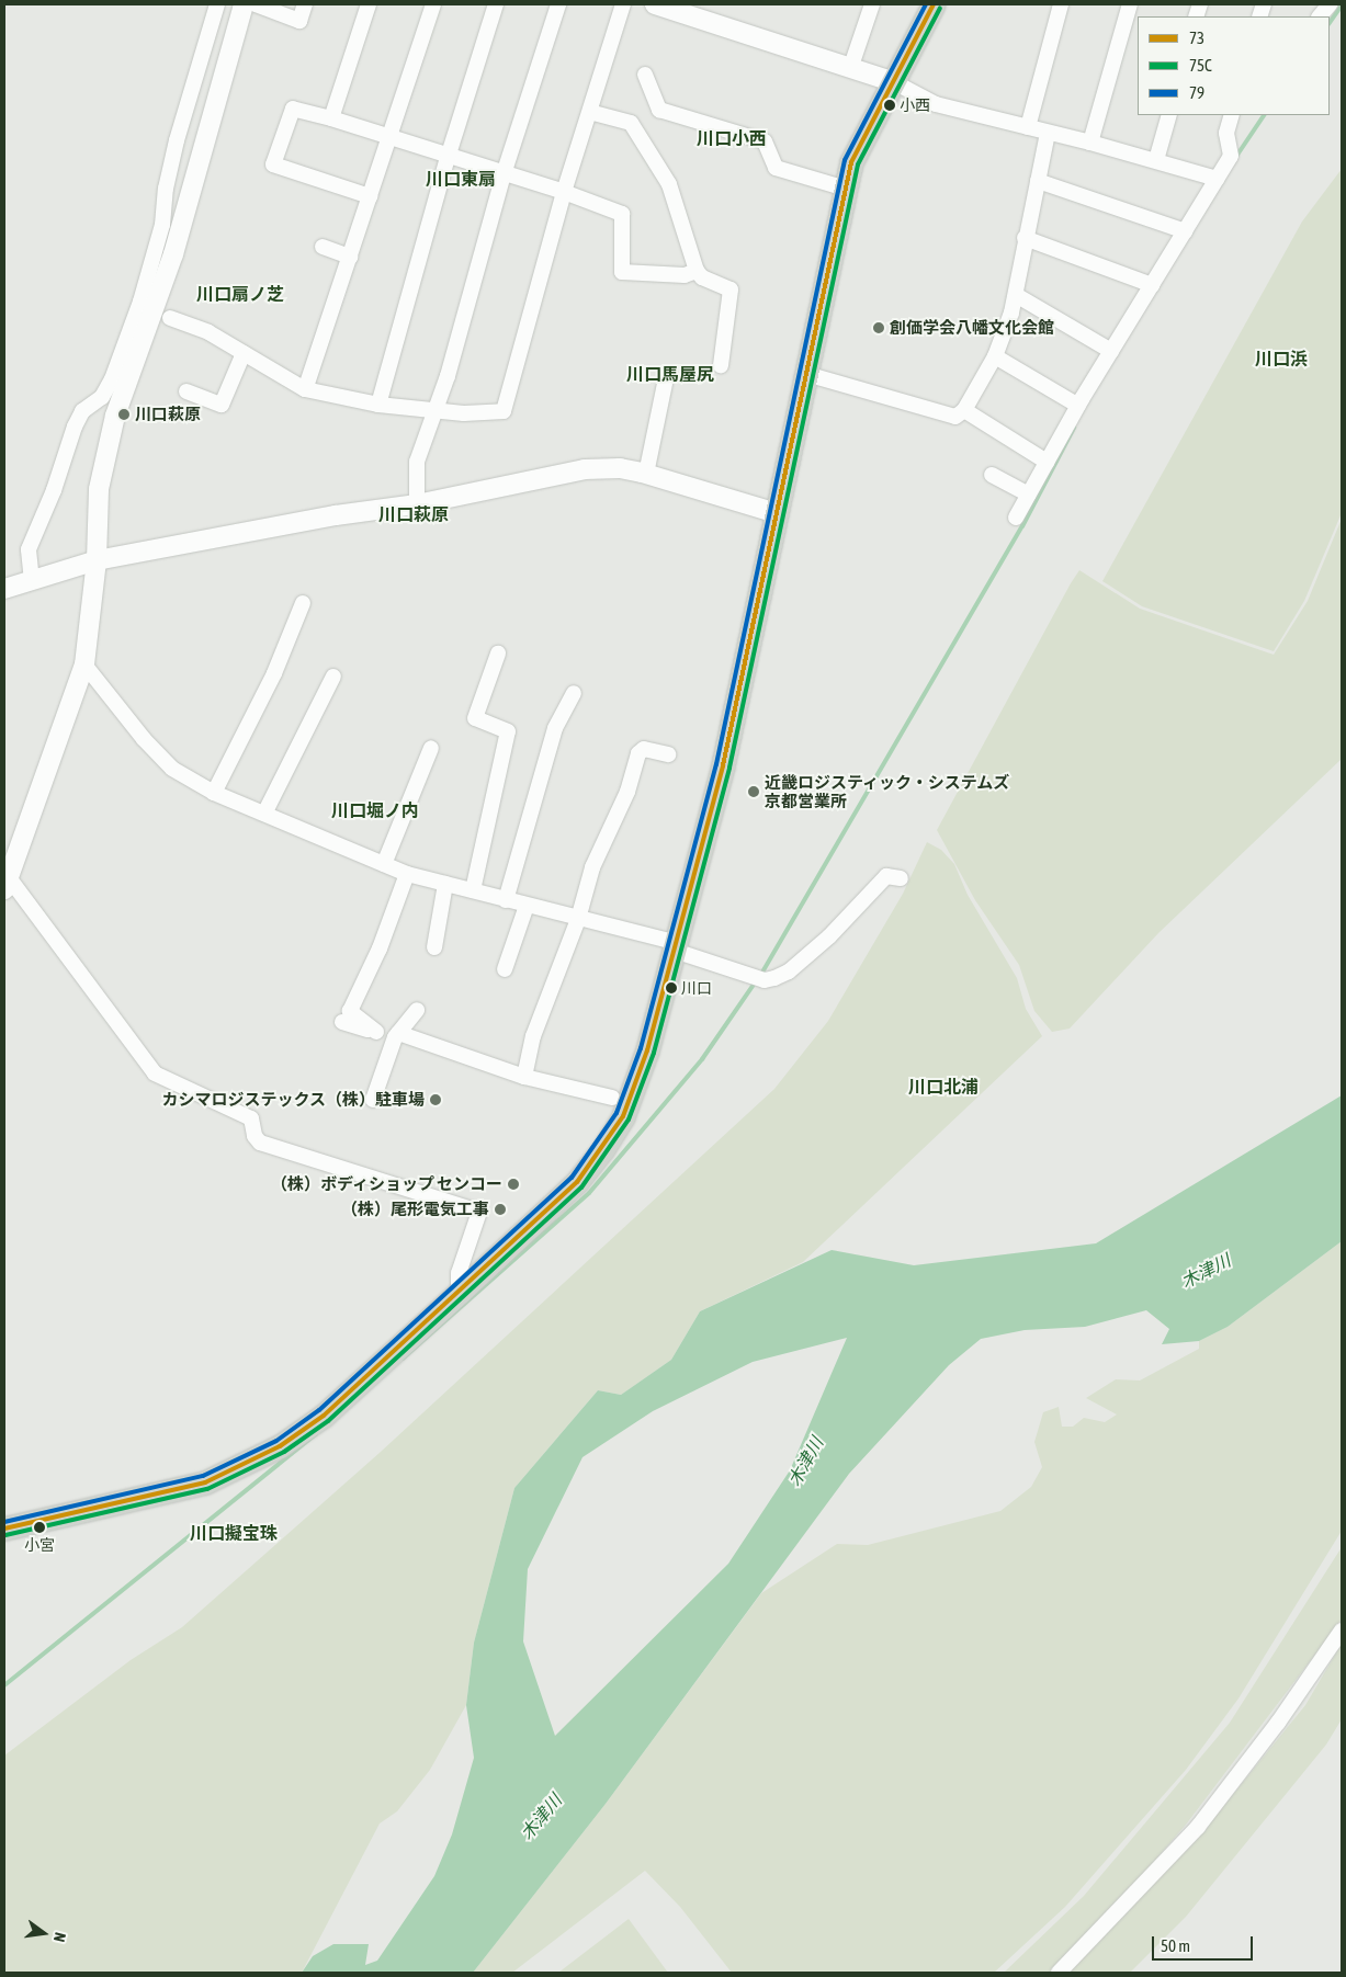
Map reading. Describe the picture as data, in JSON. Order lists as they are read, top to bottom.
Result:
{
  "districts": [
    "川口小西",
    "川口東扇",
    "川口扇ノ芝",
    "川口浜",
    "川口馬屋尻",
    "川口萩原",
    "川口堀ノ内",
    "川口北浦",
    "川口擬宝珠"
  ],
  "water": ["木津川"],
  "places": [
    "小西",
    "創価学会八幡文化会館",
    "川口萩原",
    "近畿ロジスティック・システムズ 京都営業所",
    "川口",
    "カシマロジステックス（株）駐車場",
    "（株）ボディショップ センコー",
    "（株）尾形電気工事",
    "小宮"
  ],
  "lines": ["transit line 73", "transit line 79", "transit line 75C"],
  "legend": ["73", "75C", "79"],
  "scale_bar": "50 m",
  "north": "right"
}
